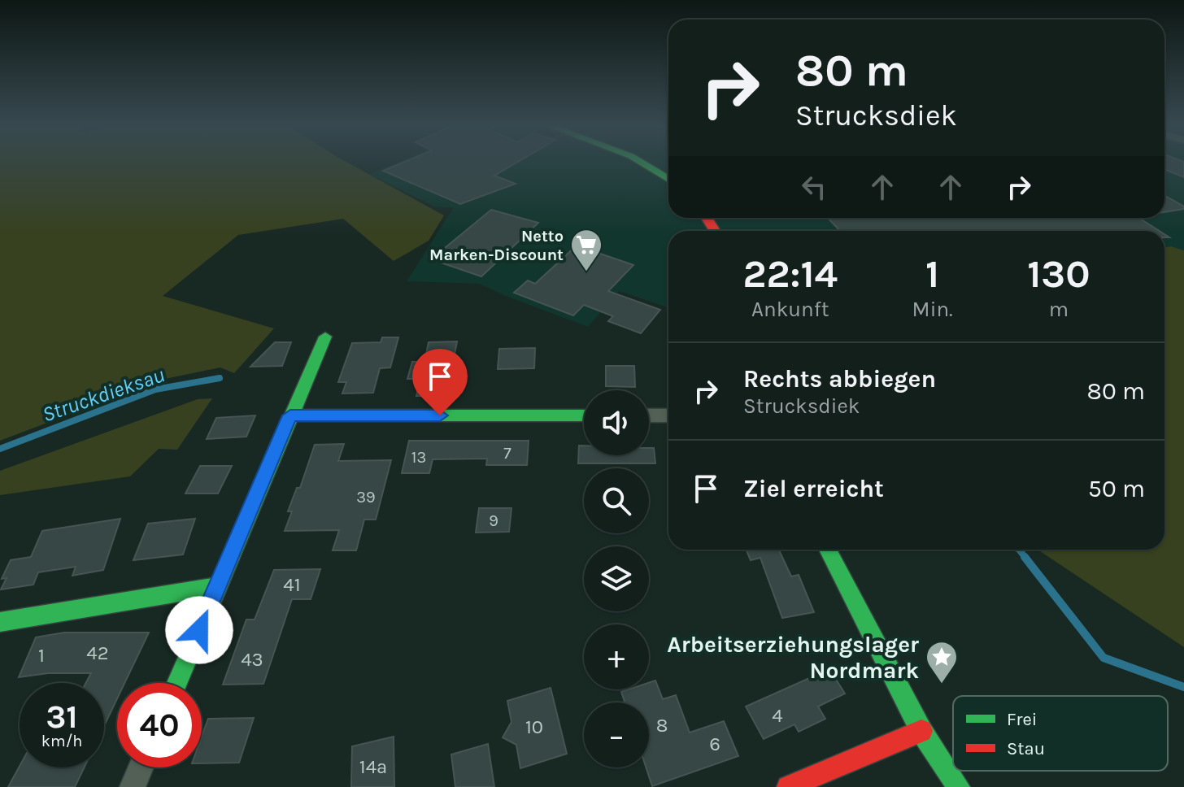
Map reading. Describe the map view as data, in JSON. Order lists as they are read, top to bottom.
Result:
{
  "water": ["Struckdieksau"],
  "places": {
    "supermarket": ["Netto Marken-Discount"],
    "place": ["Arbeitserziehungslager Nordmark"]
  },
  "house_numbers": [
    "7",
    "13",
    "39",
    "9",
    "41",
    "42",
    "1",
    "43",
    "4",
    "8",
    "10",
    "6",
    "14a"
  ],
  "legend": ["Frei", "Stau"],
  "page": {
    "turn": ["80 m", "Strucksdiek"],
    "eta": [
      "22:14",
      "Ankunft",
      "1",
      "Min.",
      "130",
      "m"
    ],
    "list": [
      {
        "name": "Rechts abbiegen",
        "note": "Strucksdiek",
        "value": "80 m"
      },
      {
        "name": "Ziel erreicht",
        "value": "50 m"
      }
    ],
    "map_buttons": ["+", "−"],
    "speed": "31 km/h",
    "limit": "40"
  }
}
